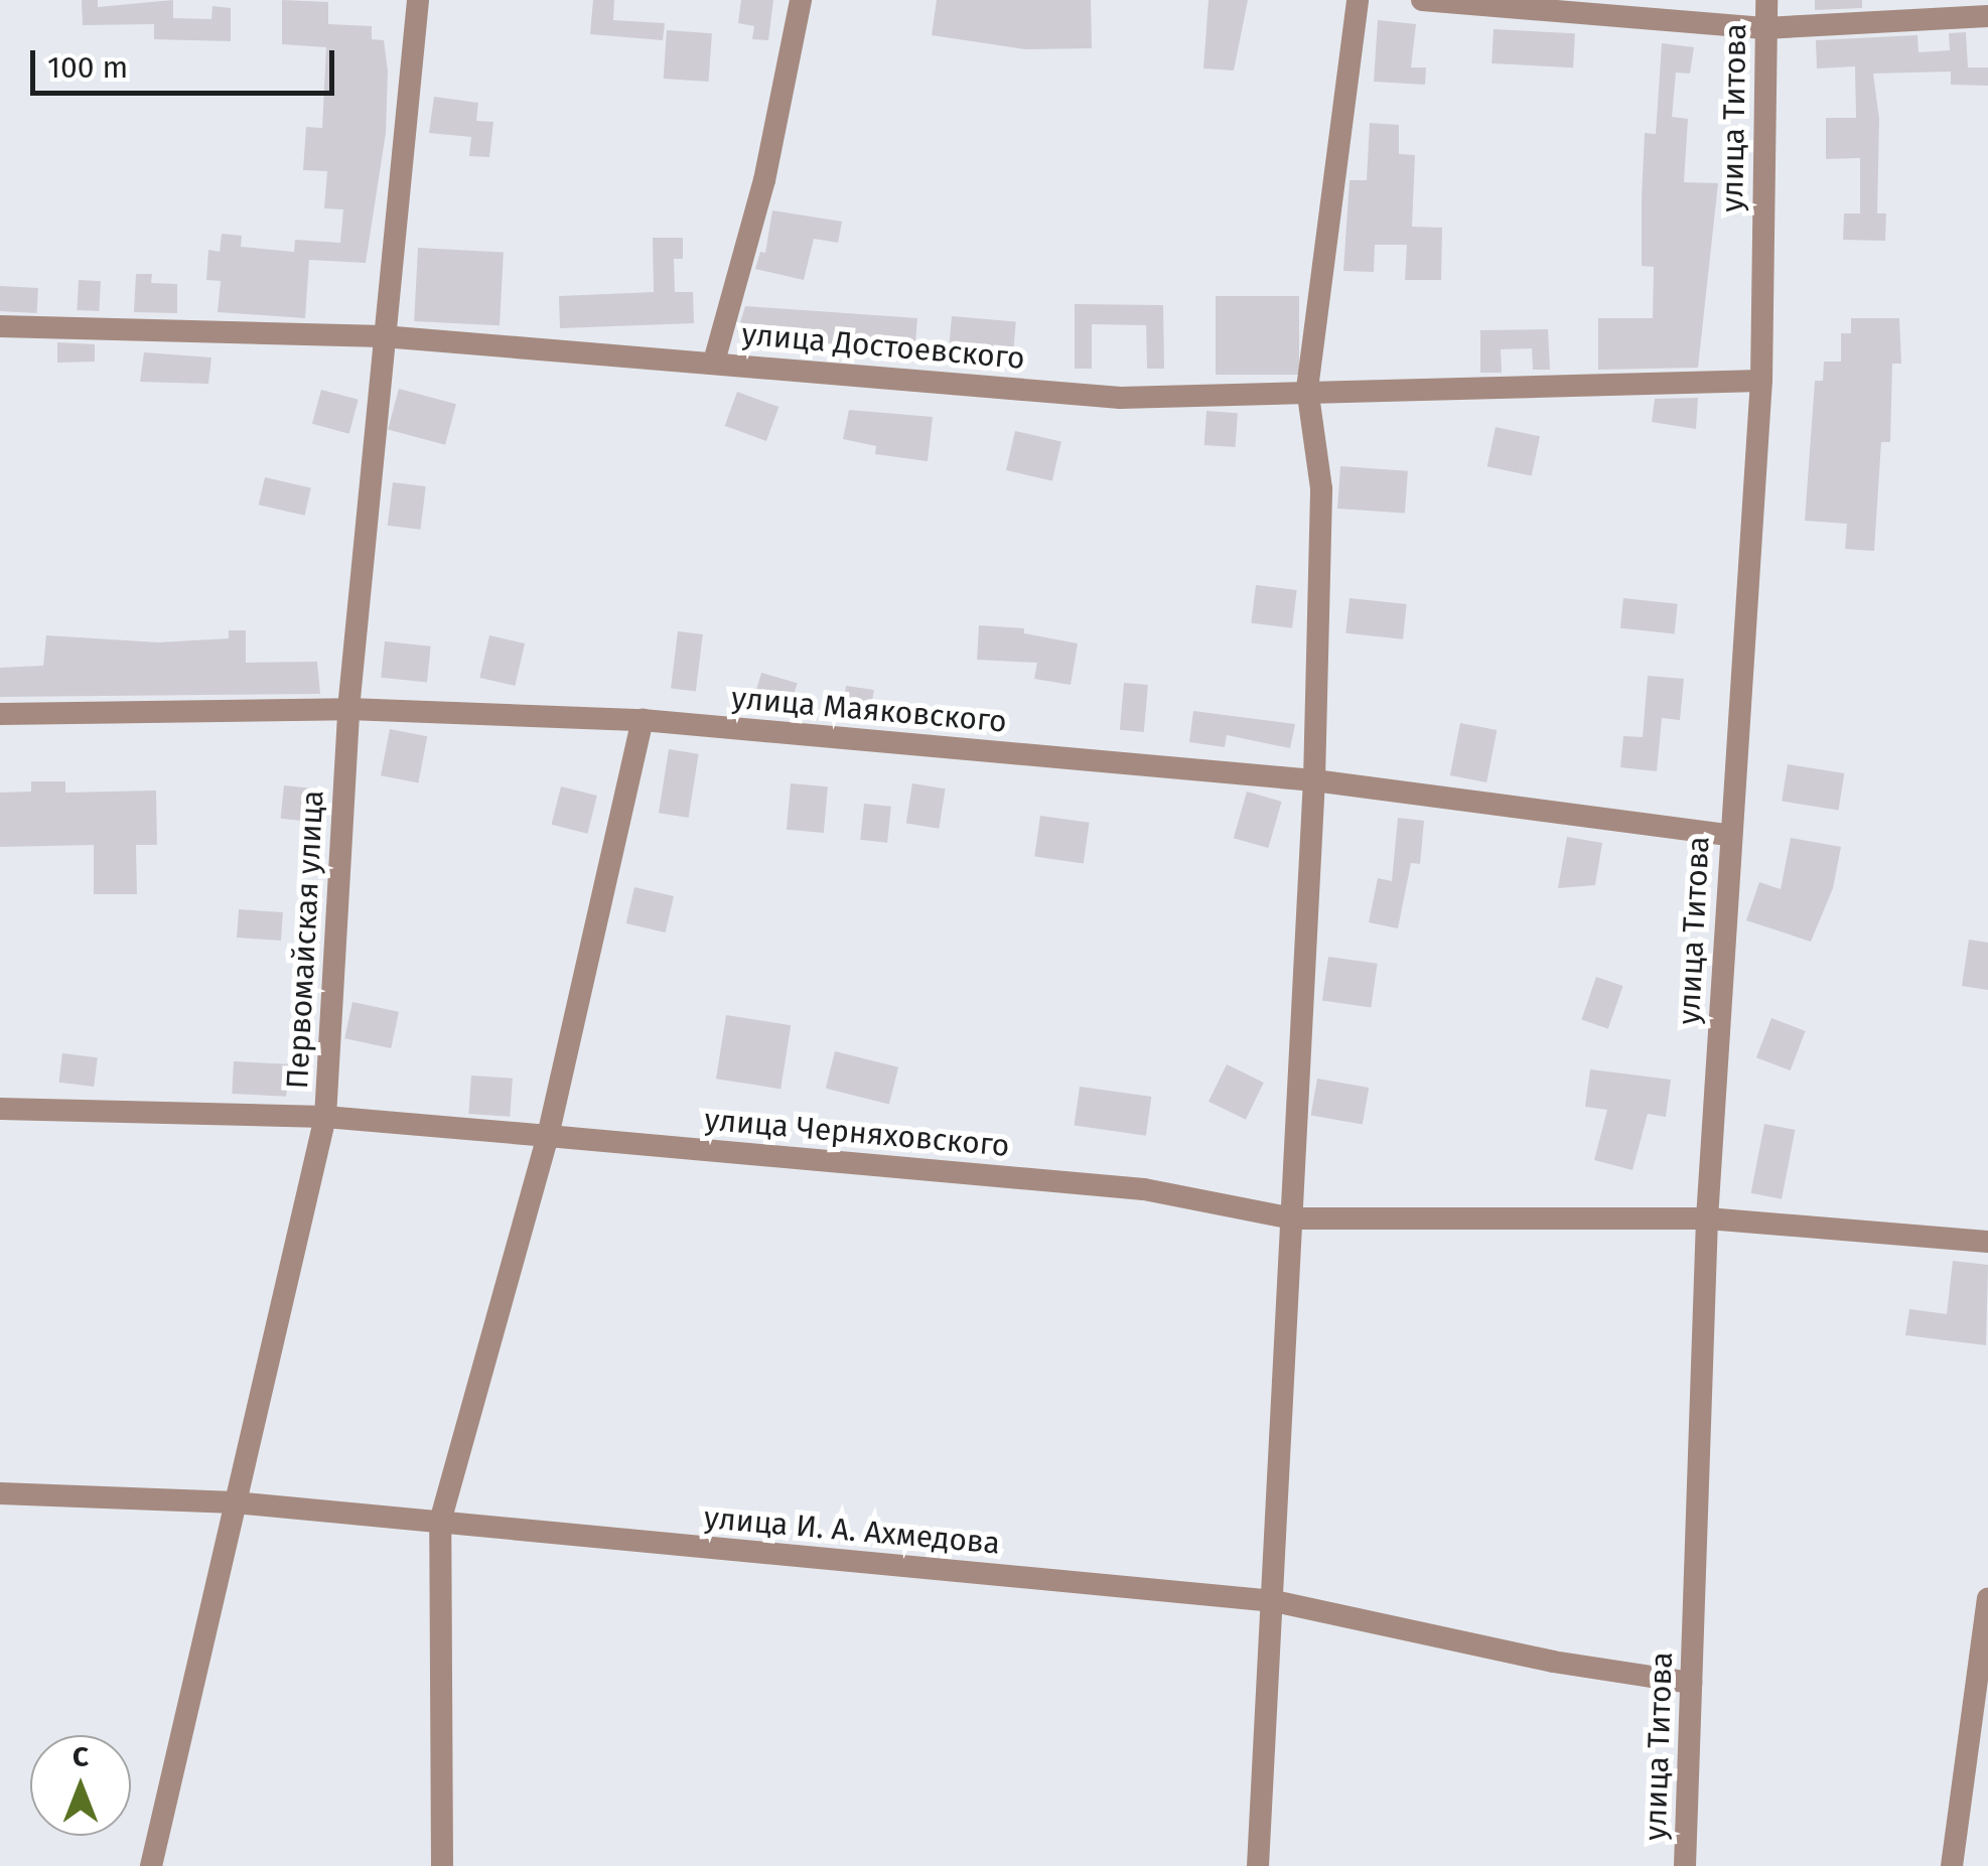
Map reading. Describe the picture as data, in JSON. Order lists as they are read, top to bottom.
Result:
{
  "streets": {
    "street": [
      "улица Титова",
      "улица Достоевского",
      "улица Маяковского",
      "Первомайская улица",
      "улица Черняховского",
      "улица И. А. Ахмедова"
    ]
  },
  "crossings": [
    ["улица Титова", "улица Достоевского"],
    ["улица Титова", "улица Маяковского"],
    ["улица Титова", "улица Черняховского"],
    ["улица Титова", "улица И. А. Ахмедова"],
    ["улица Достоевского", "Первомайская улица"],
    ["улица Маяковского", "Первомайская улица"],
    ["Первомайская улица", "улица Черняховского"],
    ["Первомайская улица", "улица И. А. Ахмедова"]
  ],
  "scale_bar": "100 m",
  "north": "top"
}
